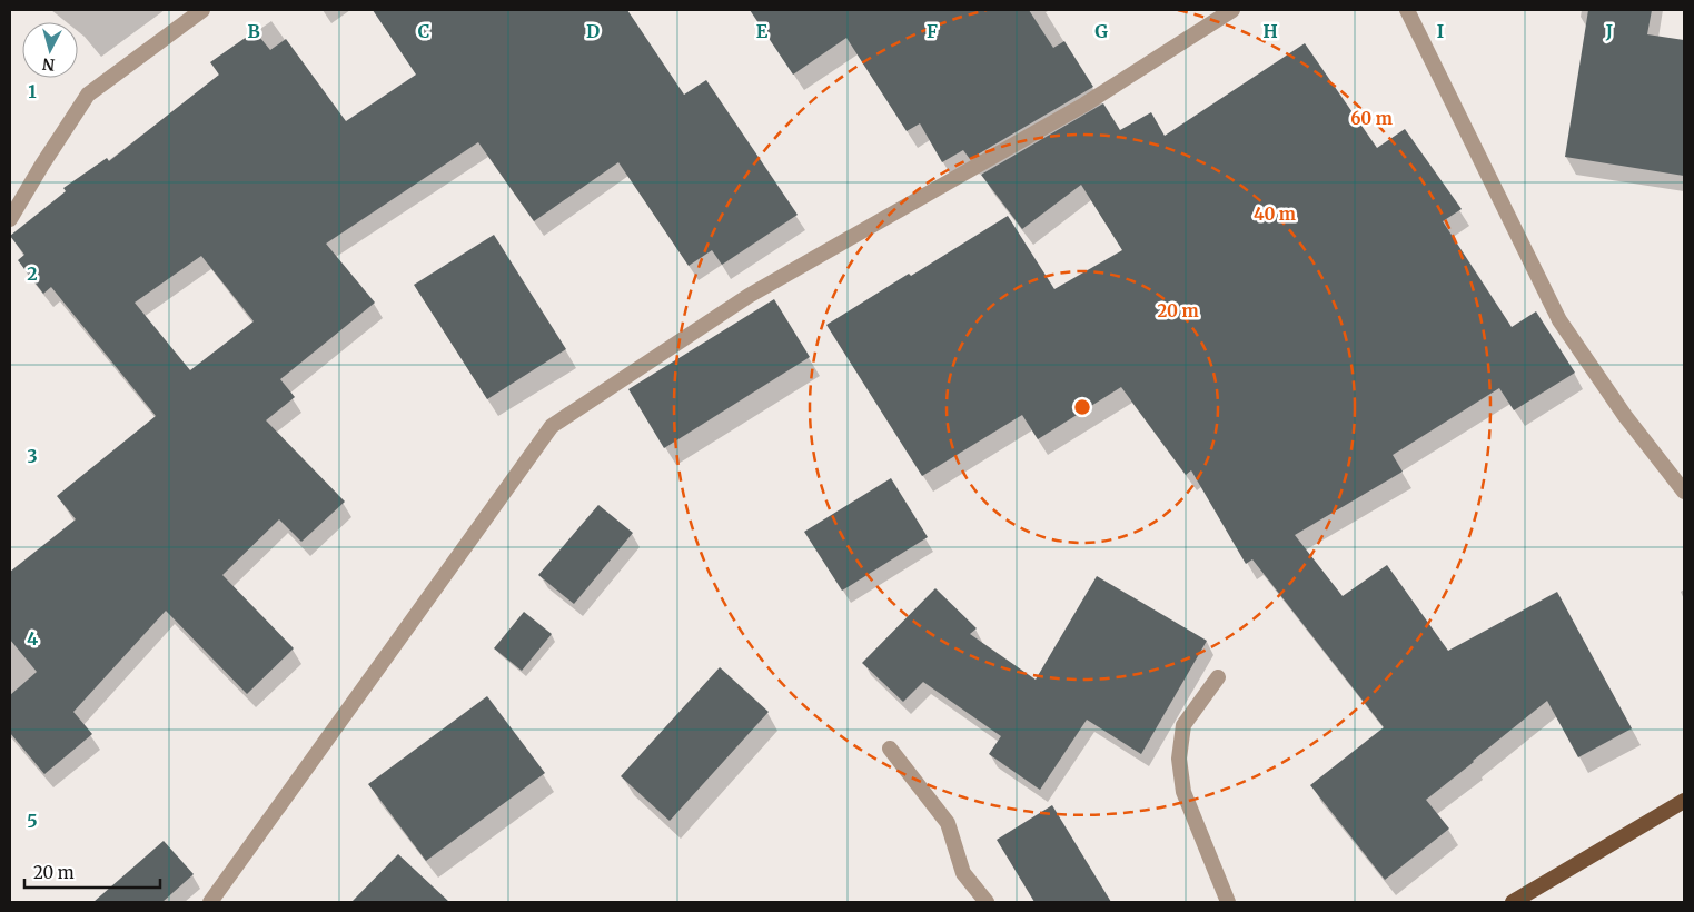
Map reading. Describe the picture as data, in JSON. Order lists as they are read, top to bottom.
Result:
{
  "scale_bar": "20 m",
  "north": "bottom",
  "grid": {
    "columns": [
      "B",
      "C",
      "D",
      "E",
      "F",
      "G",
      "H",
      "I",
      "J"
    ],
    "rows": [
      "1",
      "2",
      "3",
      "4",
      "5"
    ]
  },
  "rings": ["60 m", "40 m", "20 m"]
}
